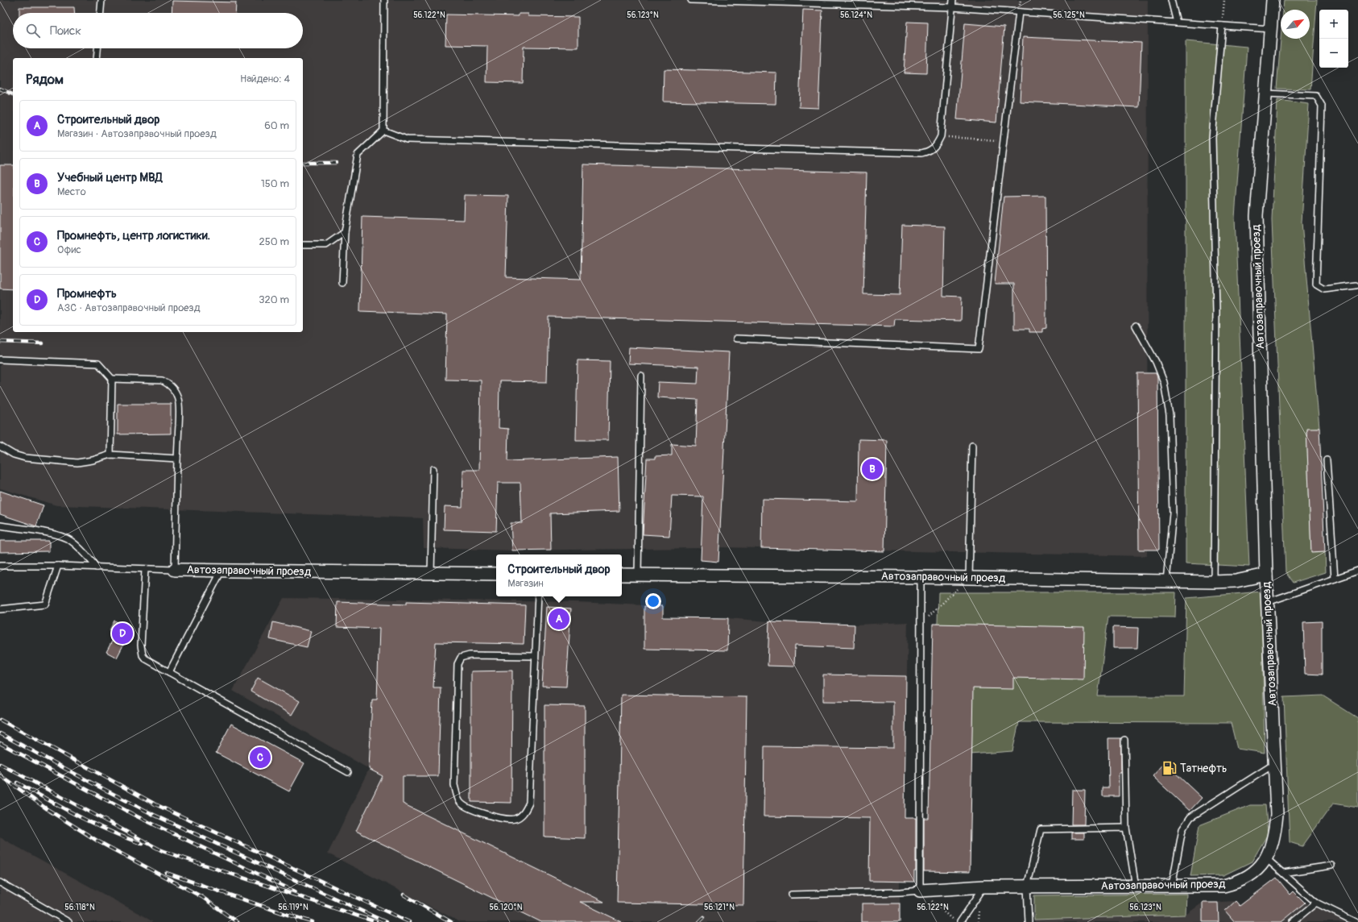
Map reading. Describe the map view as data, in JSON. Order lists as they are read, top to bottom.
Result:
{
  "streets": {
    "street": ["Автозаправочный проезд"]
  },
  "places": {
    "fuel station": ["Татнефть"]
  },
  "north": "top right",
  "page": {
    "map_buttons": ["+", "−"],
    "search": "Поиск",
    "heading": ["Рядом", "Найдено: 4"],
    "list": [
      {
        "mark": "A",
        "name": "Строительный двор",
        "note": "Магазин · Автозаправочный проезд",
        "value": "60 m"
      },
      {
        "mark": "B",
        "name": "Учебный центр МВД",
        "note": "Место",
        "value": "150 m"
      },
      {
        "mark": "C",
        "name": "Промнефть, центр логистики.",
        "note": "Офис",
        "value": "250 m"
      },
      {
        "mark": "D",
        "name": "Промнефть",
        "note": "АЗС · Автозаправочный проезд",
        "value": "320 m"
      }
    ],
    "pins": [
      "B",
      "A",
      "D",
      "C"
    ],
    "popup": ["Строительный двор", "Магазин"]
  },
  "coordinates": [
    "56.122°N",
    "56.123°N",
    "56.124°N",
    "56.125°N",
    "56.118°N",
    "56.119°N",
    "56.120°N",
    "56.121°N"
  ]
}
